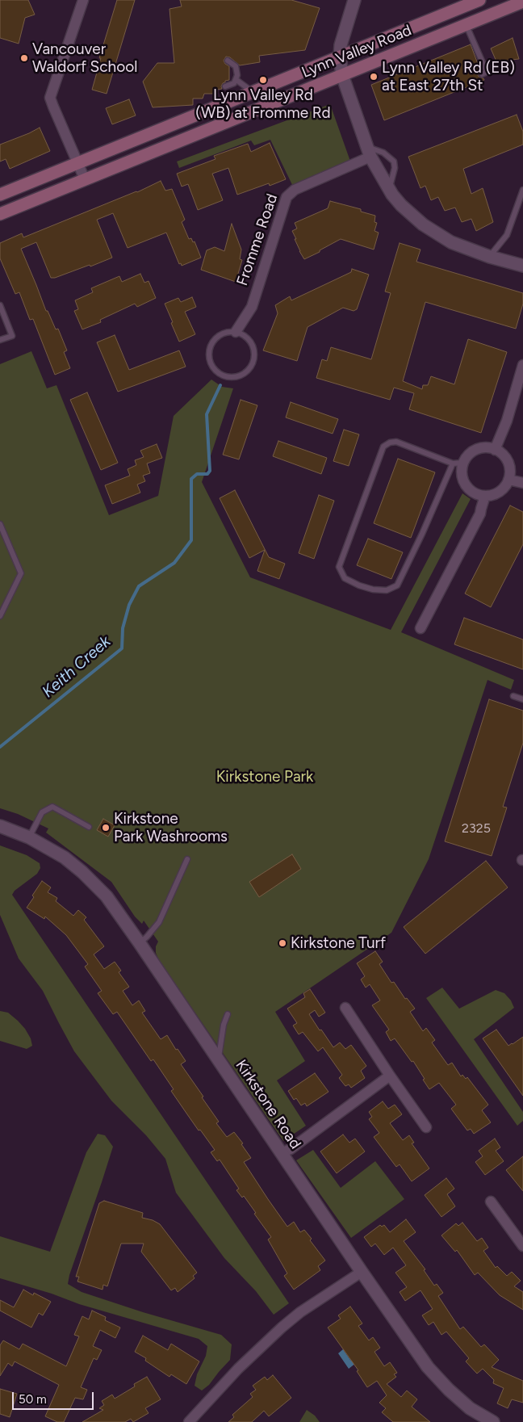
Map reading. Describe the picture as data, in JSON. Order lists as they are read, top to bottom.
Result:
{
  "streets": {
    "main road": ["Lynn Valley Road"],
    "street": ["Fromme Road", "Kirkstone Road"]
  },
  "water": ["Keith Creek"],
  "parks": ["Kirkstone Park"],
  "places": [
    "Vancouver Waldorf School",
    "Lynn Valley Rd (EB) at East 27th St",
    "Lynn Valley Rd (WB) at Fromme Rd",
    "Kirkstone Park Washrooms",
    "Kirkstone Turf"
  ],
  "house_numbers": ["2325"],
  "scale_bar": "50 m"
}
